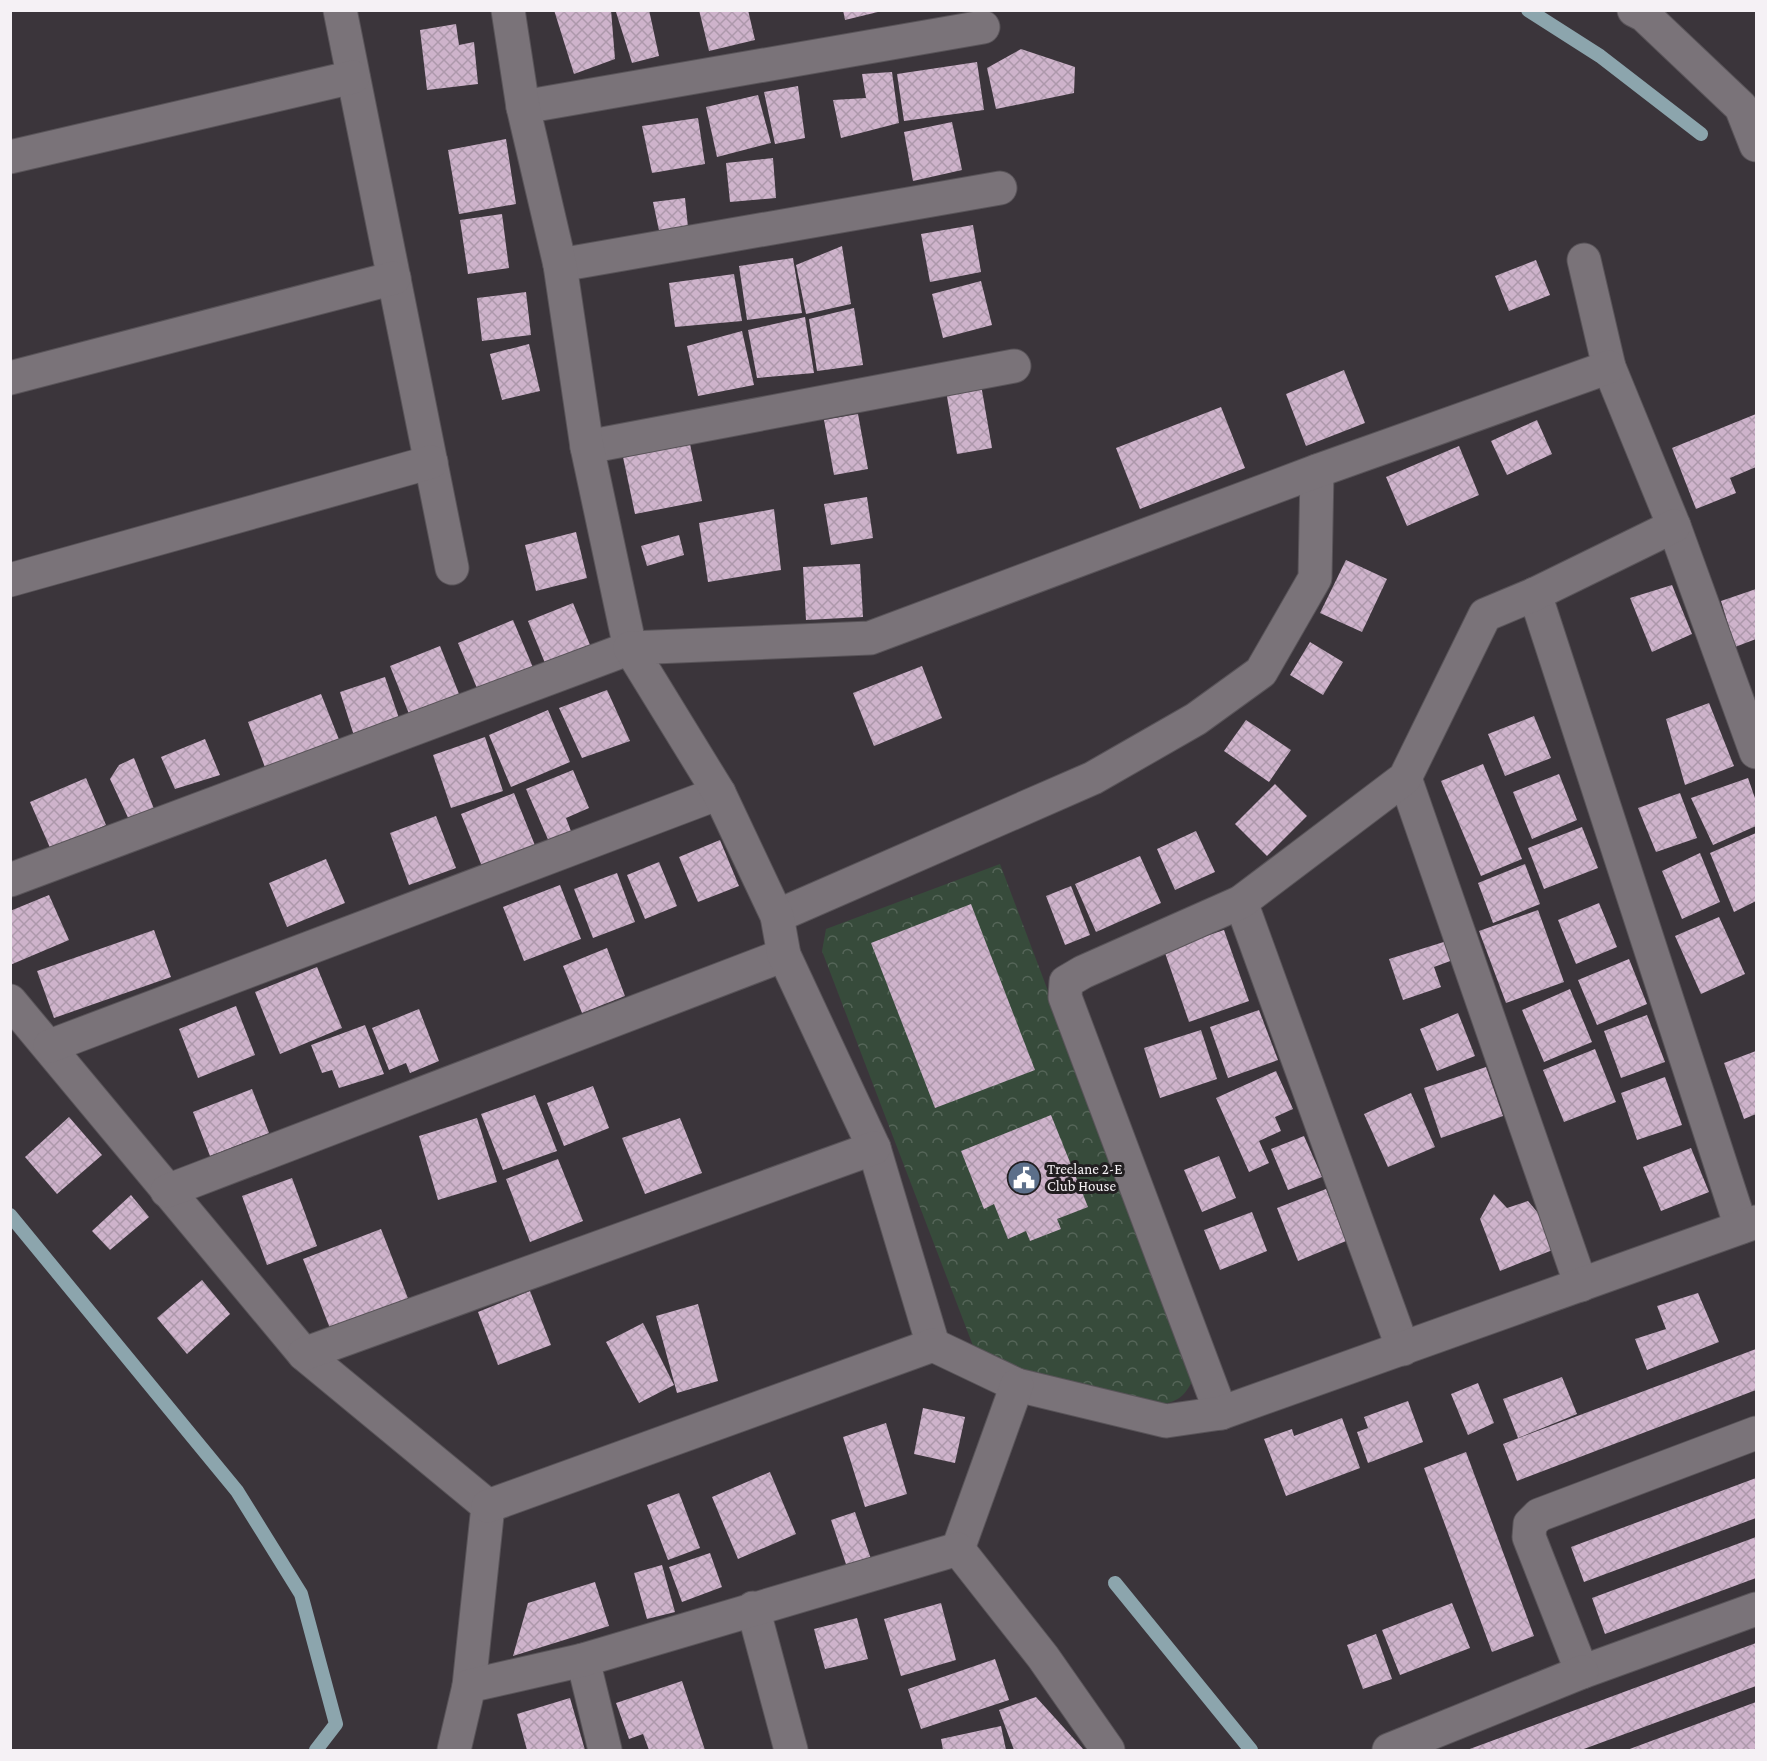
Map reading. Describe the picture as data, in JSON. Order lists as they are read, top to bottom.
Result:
{
  "places": {
    "public building": ["Treelane 2-E Club House"]
  }
}
